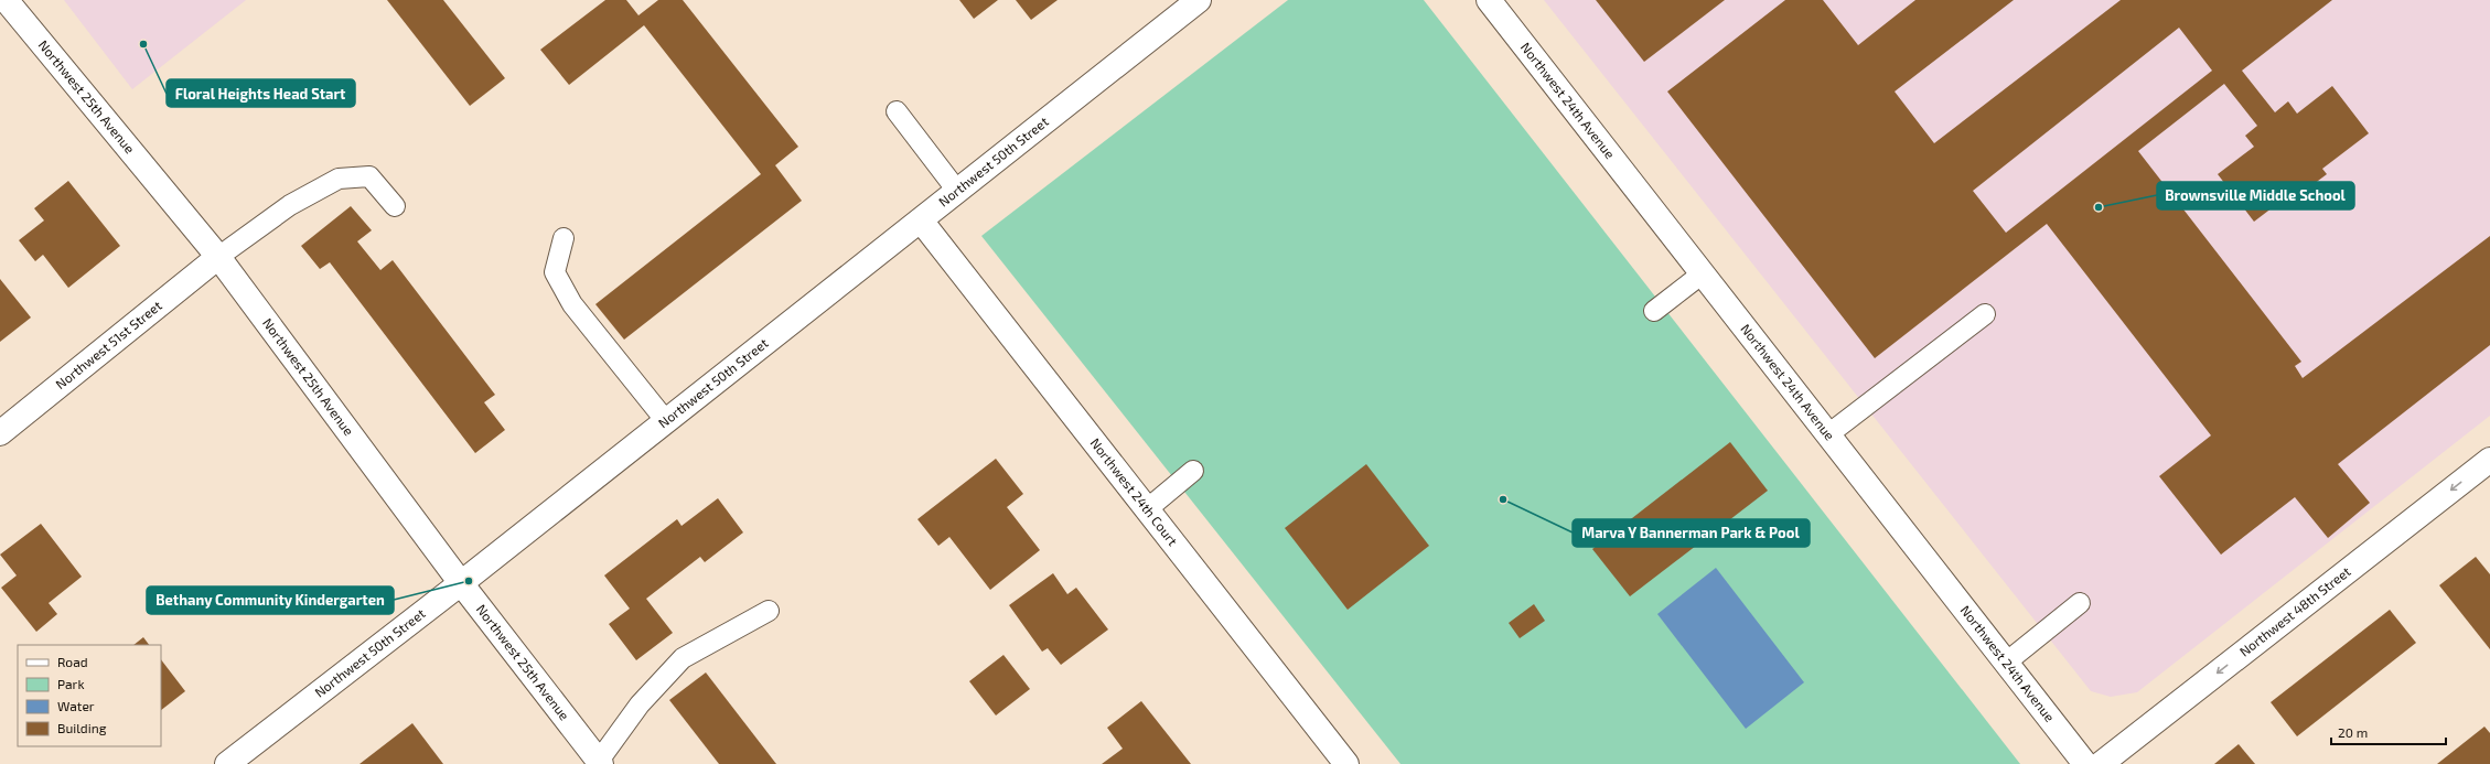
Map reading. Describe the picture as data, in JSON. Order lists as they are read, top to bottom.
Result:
{
  "streets": {
    "street": [
      "Northwest 25th Avenue",
      "Northwest 24th Avenue",
      "Northwest 50th Street",
      "Northwest 51st Street",
      "Northwest 24th Court",
      "Northwest 48th Street"
    ]
  },
  "crossings": [
    ["Northwest 25th Avenue", "Northwest 50th Street"],
    ["Northwest 25th Avenue", "Northwest 51st Street"],
    ["Northwest 50th Street", "Northwest 24th Court"]
  ],
  "one_way": ["Northwest 48th Street"],
  "places": [
    "Floral Heights Head Start",
    "Brownsville Middle School",
    "Marva Y Bannerman Park & Pool",
    "Bethany Community Kindergarten"
  ],
  "legend": [
    "Road",
    "Park",
    "Water",
    "Building"
  ],
  "scale_bar": "20 m"
}
